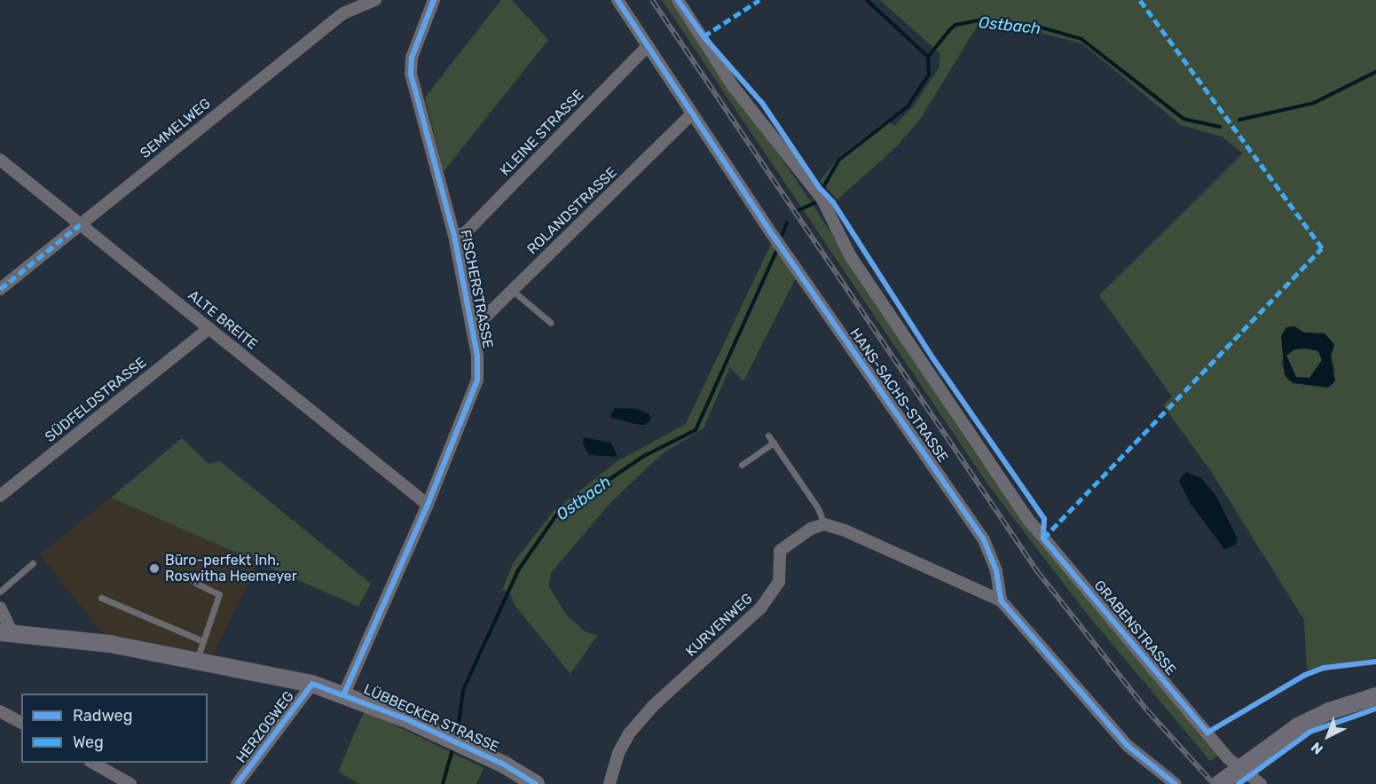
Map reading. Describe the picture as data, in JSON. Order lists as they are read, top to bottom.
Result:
{
  "streets": {
    "main road": ["LÜBBECKER STRASSE"],
    "street": [
      "SEMMELWEG",
      "KLEINE STRASSE",
      "ROLANDSTRASSE",
      "FISCHERSTRASSE",
      "ALTE BREITE",
      "HANS-SACHS-STRASSE",
      "SÜDFELDSTRASSE",
      "KURVENWEG",
      "GRABENSTRASSE",
      "HERZOGWEG"
    ]
  },
  "crossings": [
    ["SEMMELWEG", "ALTE BREITE"],
    ["KLEINE STRASSE", "FISCHERSTRASSE"],
    ["KLEINE STRASSE", "HANS-SACHS-STRASSE"],
    ["ROLANDSTRASSE", "FISCHERSTRASSE"],
    ["ROLANDSTRASSE", "HANS-SACHS-STRASSE"],
    ["FISCHERSTRASSE", "ALTE BREITE"],
    ["FISCHERSTRASSE", "LÜBBECKER STRASSE"],
    ["ALTE BREITE", "SÜDFELDSTRASSE"],
    ["LÜBBECKER STRASSE", "HERZOGWEG"]
  ],
  "water": ["Ostbach"],
  "places": ["Büro-perfekt Inh. Roswitha Heemeyer"],
  "legend": ["Radweg", "Weg"],
  "north": "bottom left"
}
